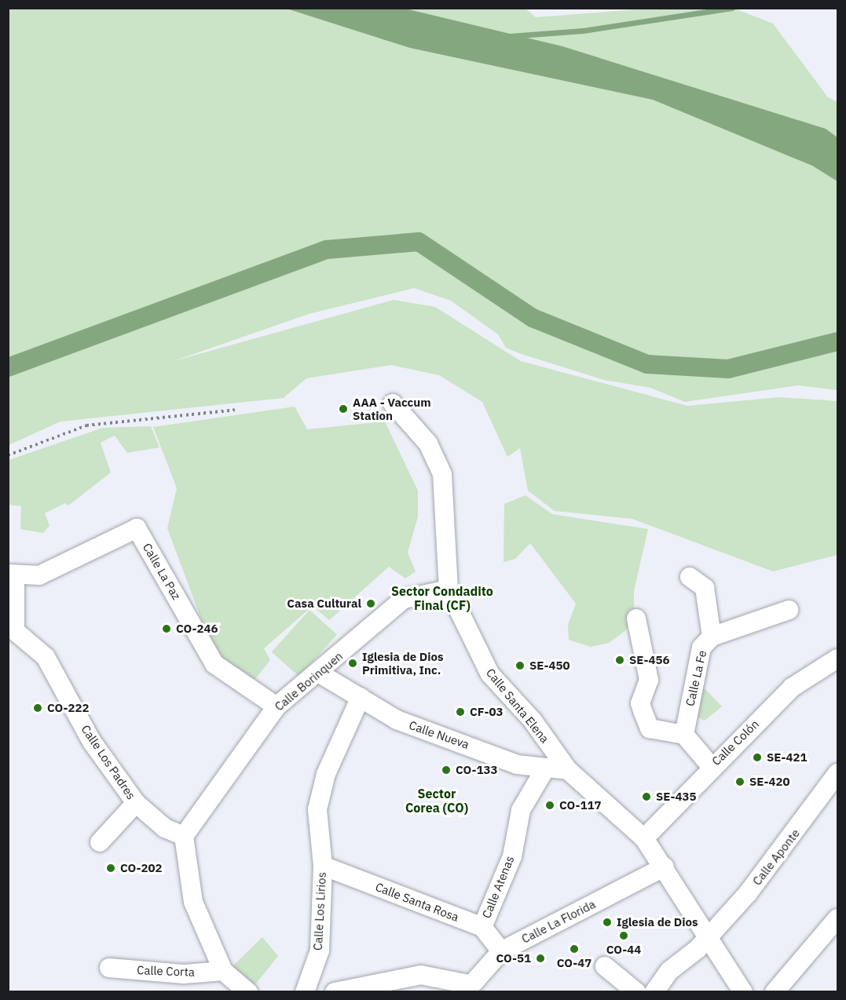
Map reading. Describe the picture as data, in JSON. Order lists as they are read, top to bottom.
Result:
{
  "streets": {
    "street": [
      "Calle La Paz",
      "Calle La Fe",
      "Calle Borinquen",
      "Calle Santa Elena",
      "Calle Nueva",
      "Calle Colón",
      "Calle Los Padres",
      "Calle Aponte",
      "Calle Atenas",
      "Calle Santa Rosa",
      "Calle Los Lirios",
      "Calle La Florida",
      "Calle Corta"
    ]
  },
  "crossings": [
    ["Calle La Paz", "Calle Borinquen"],
    ["Calle La Paz", "Calle Los Padres"],
    ["Calle Borinquen", "Calle Santa Elena"],
    ["Calle Borinquen", "Calle Nueva"],
    ["Calle Borinquen", "Calle Los Padres"],
    ["Calle Santa Elena", "Calle Nueva"],
    ["Calle Santa Elena", "Calle Colón"],
    ["Calle Santa Elena", "Calle Aponte"],
    ["Calle Santa Elena", "Calle La Florida"],
    ["Calle Nueva", "Calle Atenas"],
    ["Calle Nueva", "Calle Los Lirios"],
    ["Calle Atenas", "Calle Santa Rosa"],
    ["Calle Santa Rosa", "Calle Los Lirios"]
  ],
  "districts": ["Sector Condadito Final (CF)", "Sector Corea (CO)"],
  "places": [
    "AAA - Vaccum Station",
    "Casa Cultural",
    "CO-246",
    "SE-456",
    "Iglesia de Dios Primitiva, Inc.",
    "SE-450",
    "CO-222",
    "CF-03",
    "SE-421",
    "CO-133",
    "SE-420",
    "SE-435",
    "CO-117",
    "CO-202",
    "Iglesia de Dios",
    "CO-44",
    "CO-47",
    "CO-51"
  ]
}
